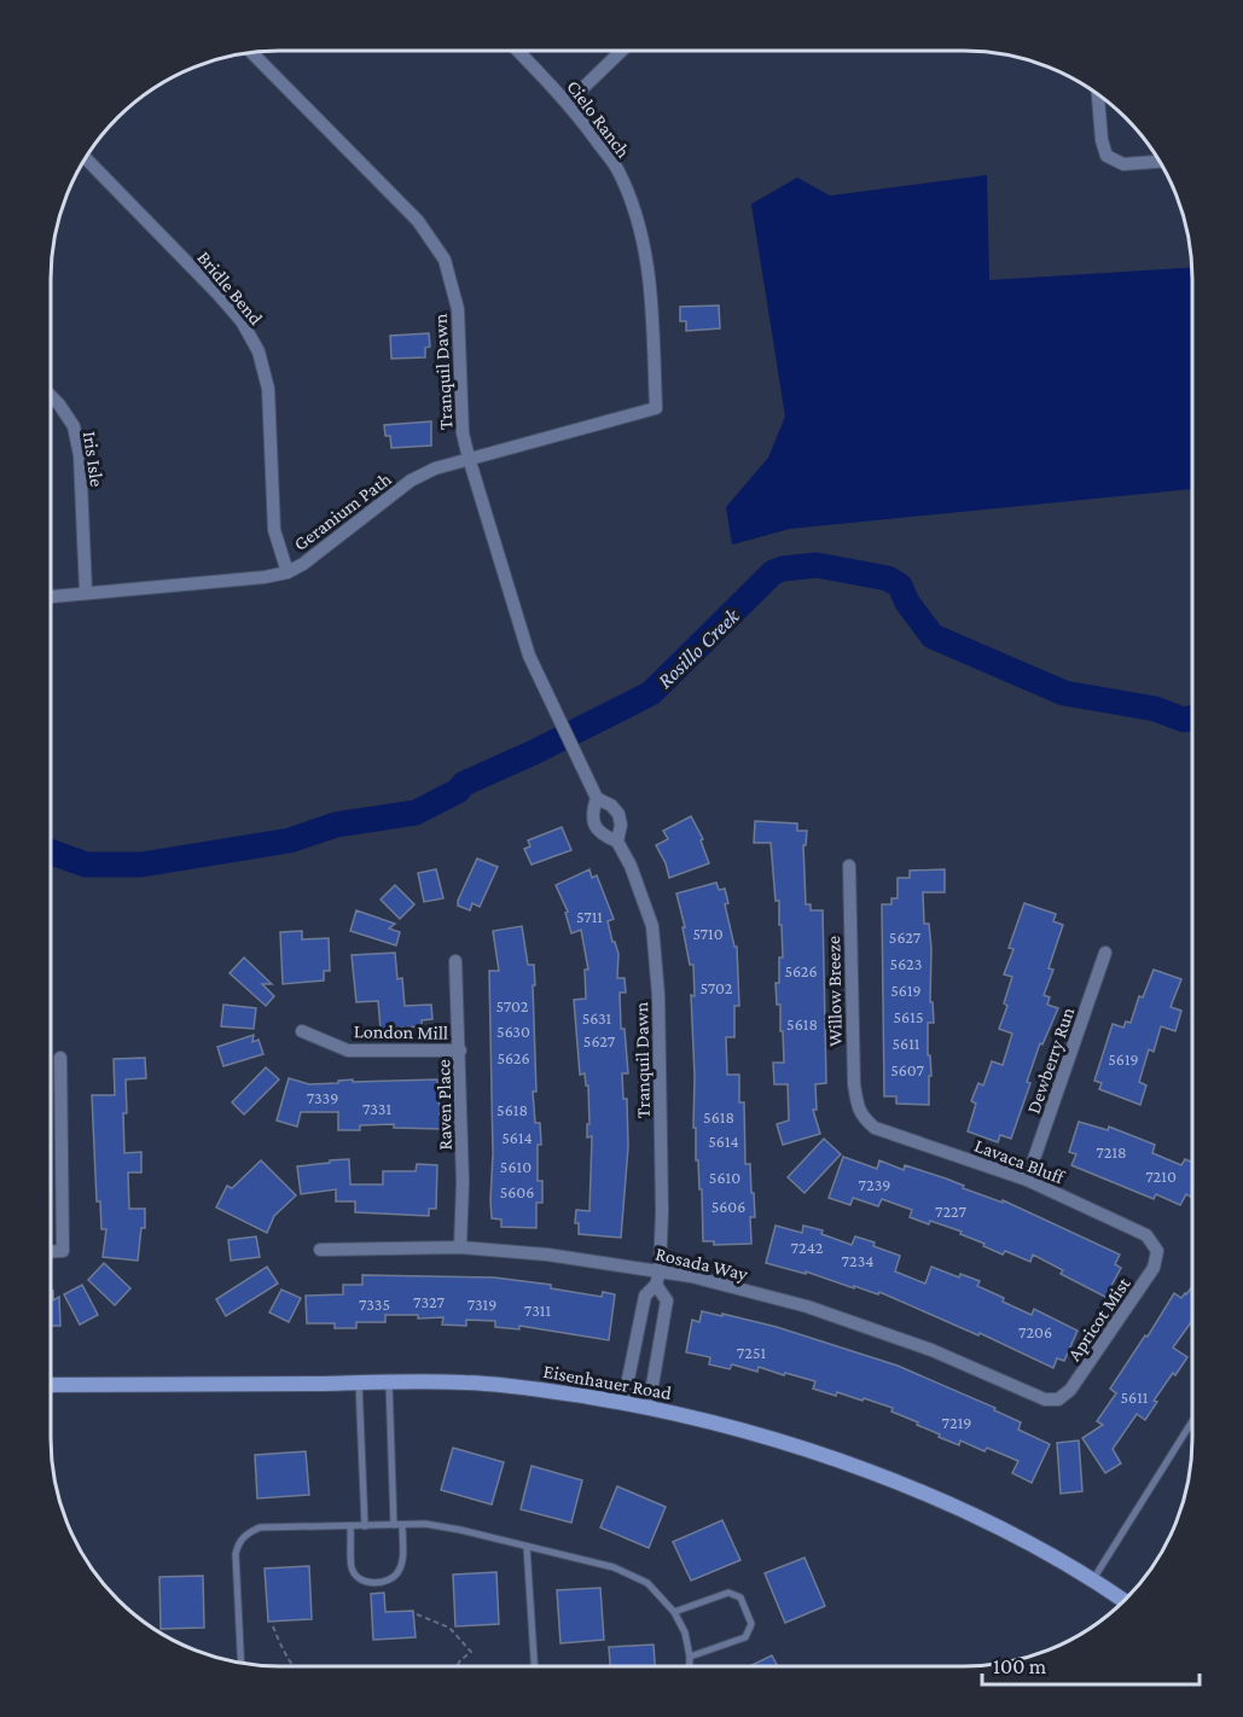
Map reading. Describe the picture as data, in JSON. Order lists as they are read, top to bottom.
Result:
{
  "streets": {
    "main road": ["Eisenhauer Road"],
    "street": [
      "Cielo Ranch",
      "Bridle Bend",
      "Tranquil Dawn",
      "Iris Isle",
      "Geranium Path",
      "Willow Breeze",
      "London Mill",
      "Dewberry Run",
      "Raven Place",
      "Lavaca Bluff",
      "Rosada Way",
      "Apricot Mist"
    ]
  },
  "crossings": [
    ["Cielo Ranch", "Geranium Path"],
    ["Bridle Bend", "Geranium Path"],
    ["Tranquil Dawn", "Geranium Path"],
    ["Tranquil Dawn", "Rosada Way"],
    ["Tranquil Dawn", "Eisenhauer Road"],
    ["Iris Isle", "Geranium Path"],
    ["Willow Breeze", "Lavaca Bluff"],
    ["London Mill", "Raven Place"],
    ["Dewberry Run", "Lavaca Bluff"],
    ["Raven Place", "Rosada Way"],
    ["Lavaca Bluff", "Apricot Mist"],
    ["Rosada Way", "Apricot Mist"]
  ],
  "water": ["Rosillo Creek"],
  "house_numbers": [
    "5711",
    "5710",
    "5627",
    "5623",
    "5626",
    "5702",
    "5619",
    "5702",
    "5615",
    "5631",
    "5618",
    "5630",
    "5627",
    "5611",
    "5626",
    "5619",
    "5607",
    "7339",
    "7331",
    "5618",
    "5618",
    "5614",
    "5614",
    "7218",
    "5610",
    "7210",
    "5610",
    "7239",
    "5606",
    "5606",
    "7227",
    "7242",
    "7234",
    "7327",
    "7335",
    "7319",
    "7311",
    "7206",
    "7251",
    "5611",
    "7219"
  ],
  "scale_bar": "100 m"
}
